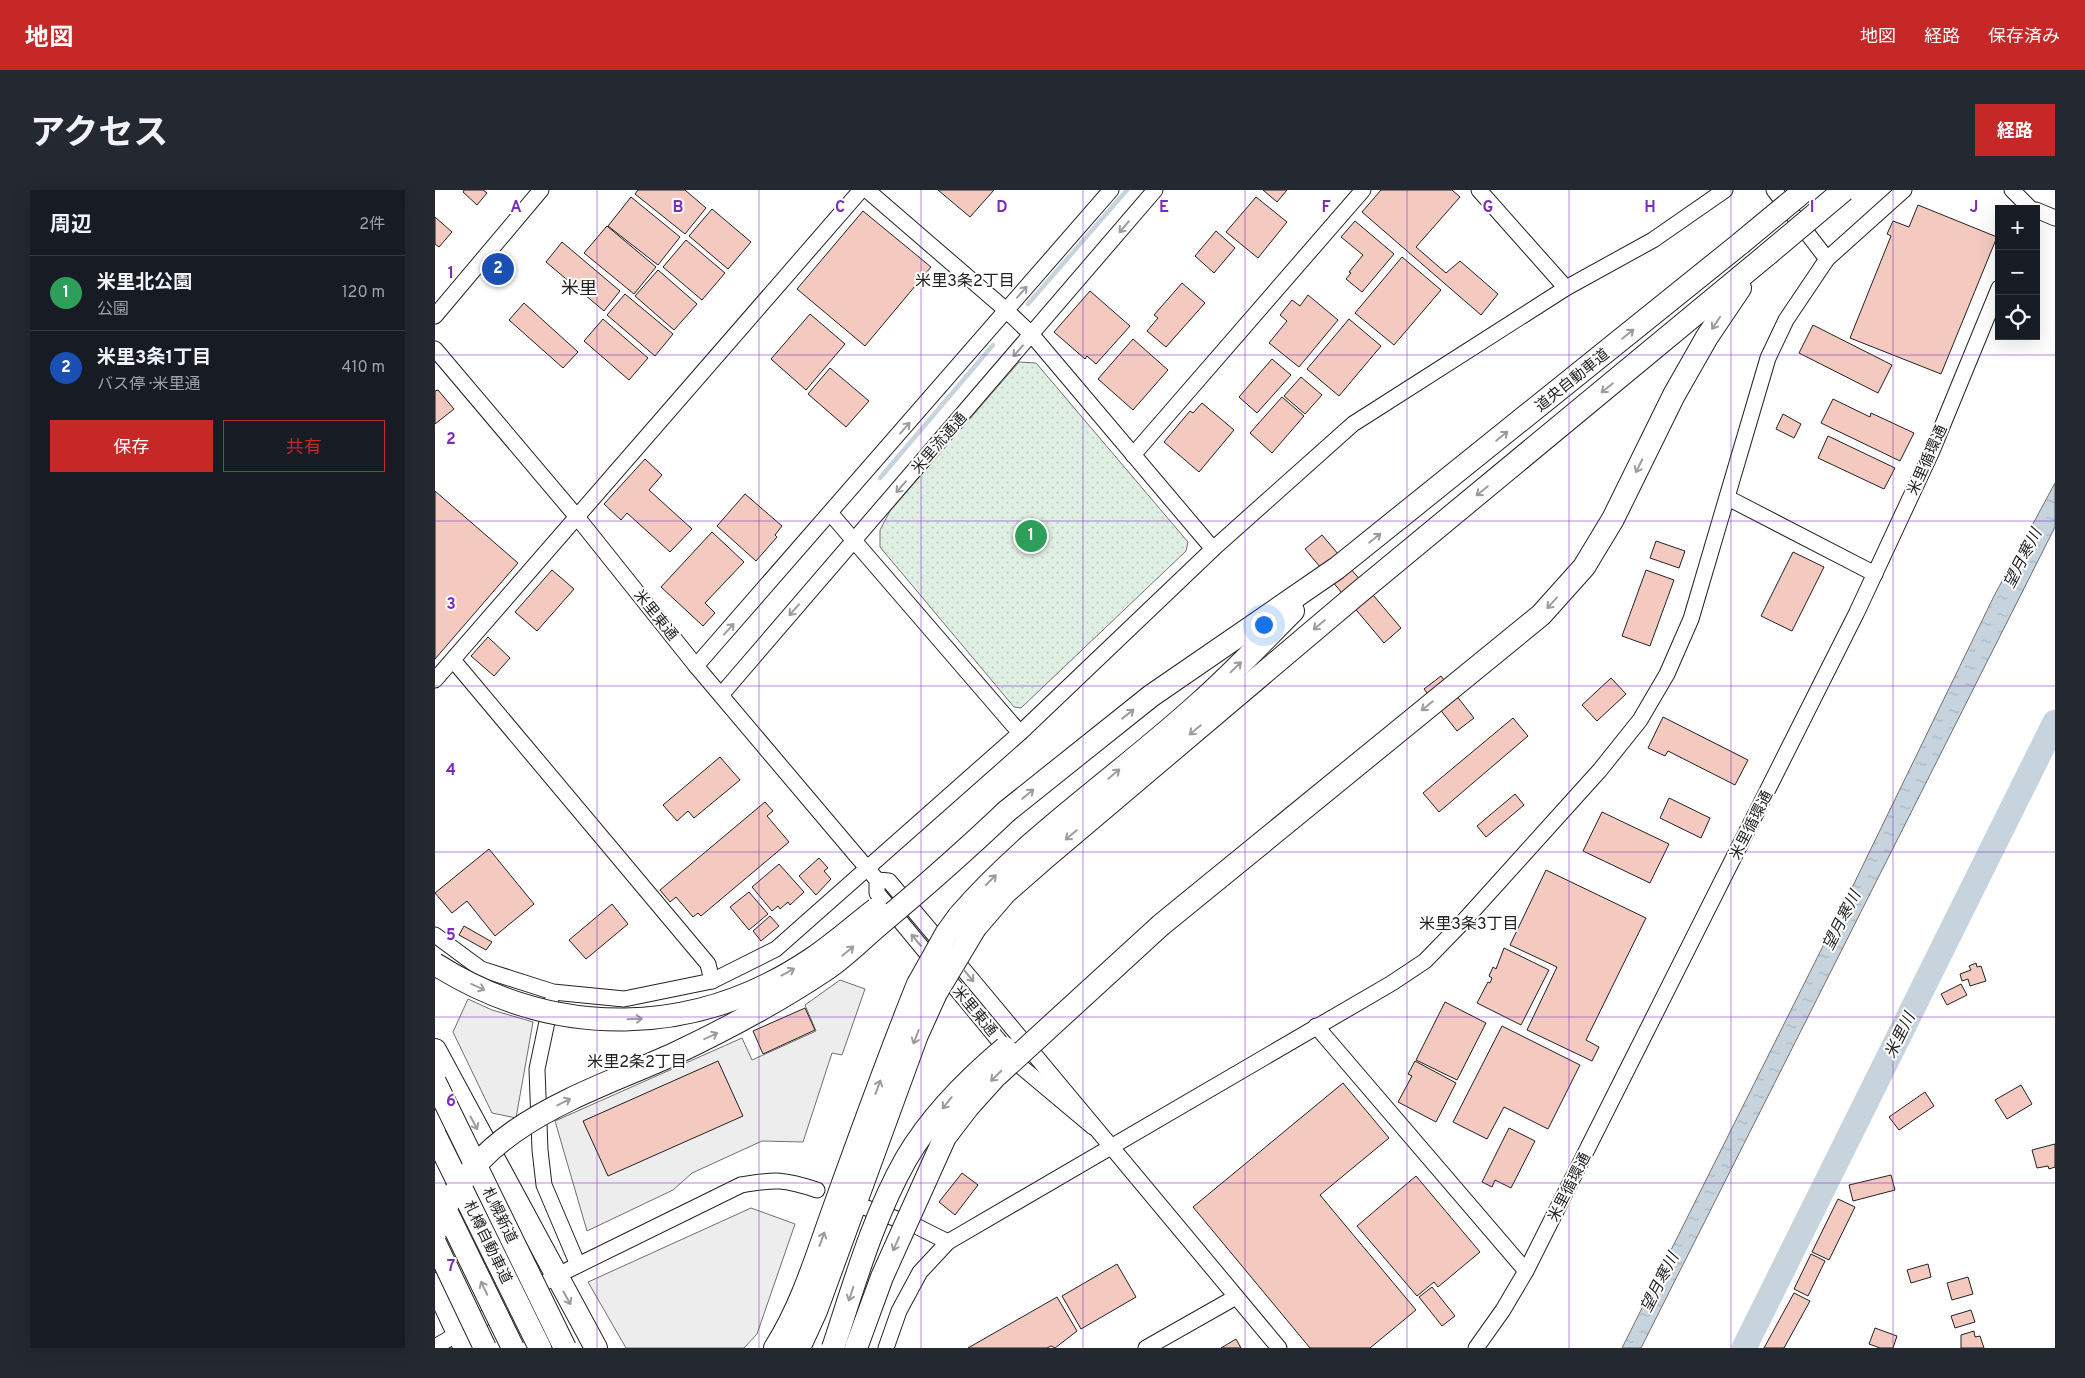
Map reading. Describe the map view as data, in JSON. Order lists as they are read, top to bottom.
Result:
{
  "streets": {
    "highway": ["道央自動車道", "札幌新道", "札樽自動車道"],
    "street": ["米里流通通", "米里循環通", "米里東通"]
  },
  "crossings": [
    ["米里流通通", "米里東通"]
  ],
  "districts": [
    "米里3条2丁目",
    "米里",
    "米里3条3丁目",
    "米里2条2丁目"
  ],
  "water": ["望月寒川", "米里川"],
  "page": {
    "header": "地図",
    "nav": ["地図", "経路", "保存済み"],
    "title": "アクセス",
    "buttons": [
      "経路",
      ["保存", "共有"]
    ],
    "heading": ["周辺", "2件"],
    "map_buttons": ["+", "−"],
    "pins": ["2", "1"],
    "list": [
      {
        "mark": "1",
        "name": "米里北公園",
        "note": "公園",
        "value": "120 m"
      },
      {
        "mark": "2",
        "name": "米里3条1丁目",
        "note": "バス停 · 米里通",
        "value": "410 m"
      }
    ]
  },
  "grid": {
    "columns": [
      "A",
      "B",
      "C",
      "D",
      "E",
      "F",
      "G",
      "H",
      "I",
      "J"
    ],
    "rows": [
      "1",
      "2",
      "3",
      "4",
      "5",
      "6",
      "7"
    ]
  }
}
